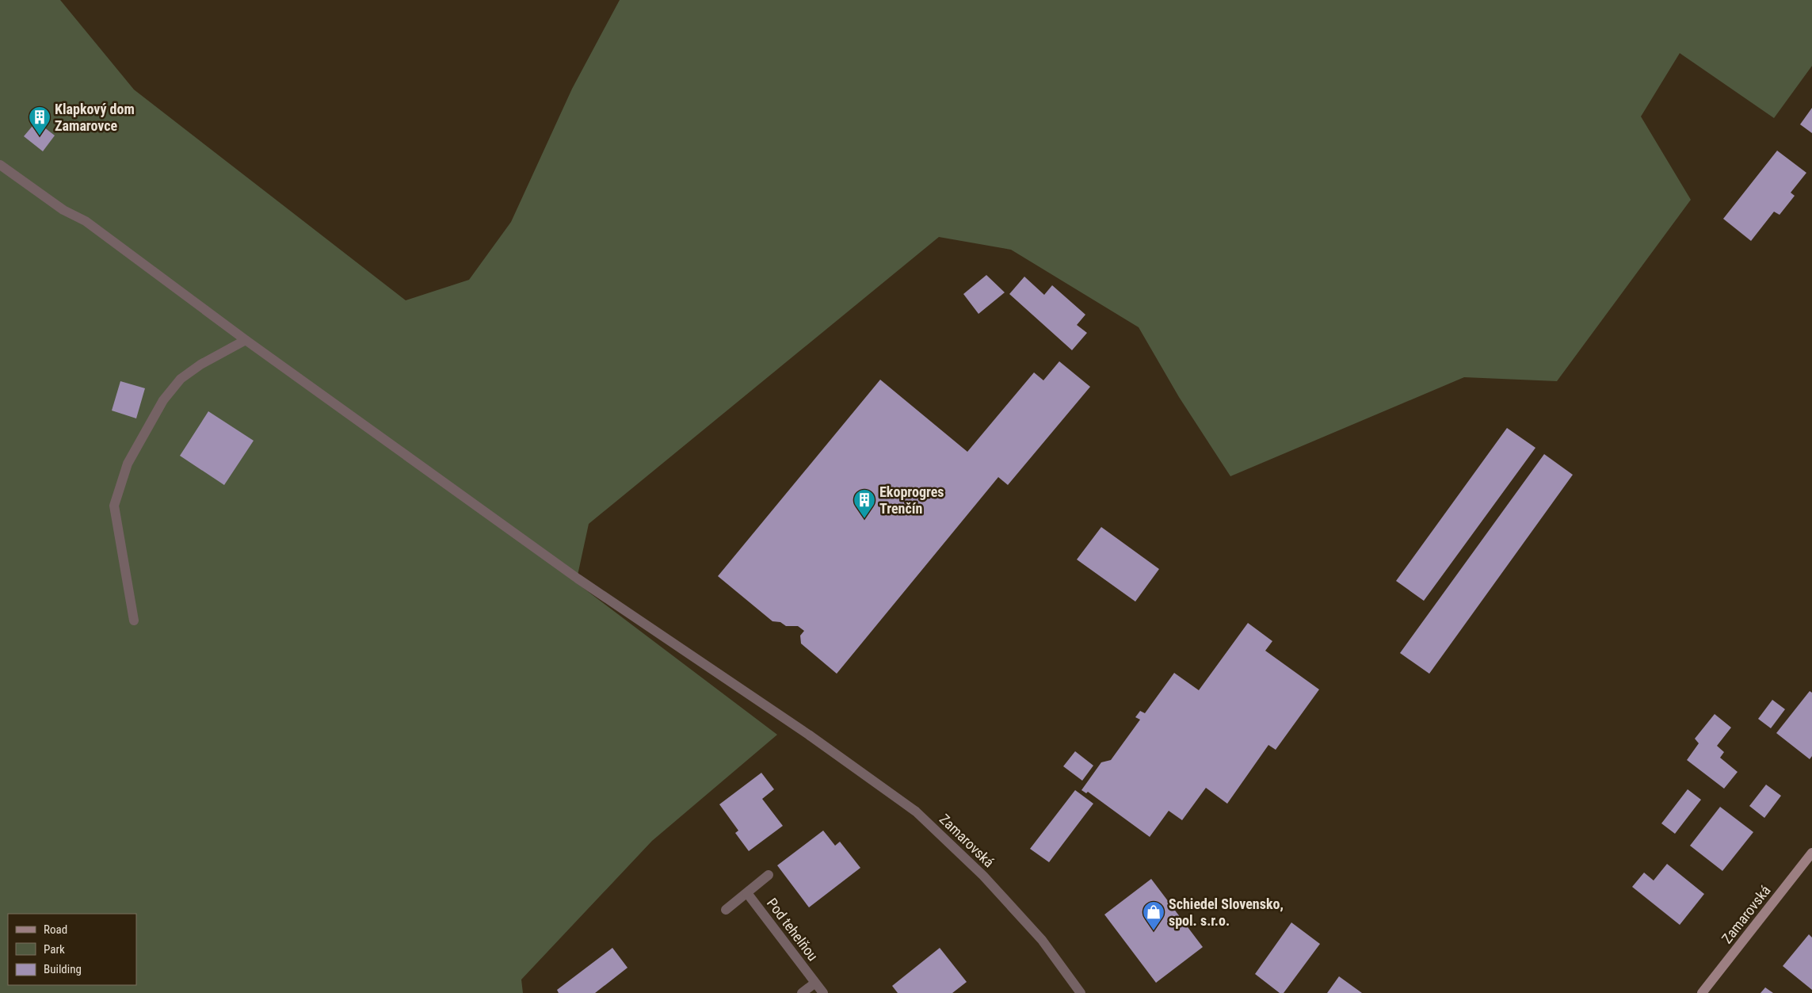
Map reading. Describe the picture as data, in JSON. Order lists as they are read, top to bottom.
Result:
{
  "streets": {
    "main road": ["Zamarovská"],
    "street": ["Pod tehelňou"]
  },
  "places": {
    "building": ["Klapkový dom Zamarovce", "Ekoprogres Trenčín"],
    "shop": ["Schiedel Slovensko, spol. s.r.o."]
  },
  "legend": ["Road", "Park", "Building"]
}
